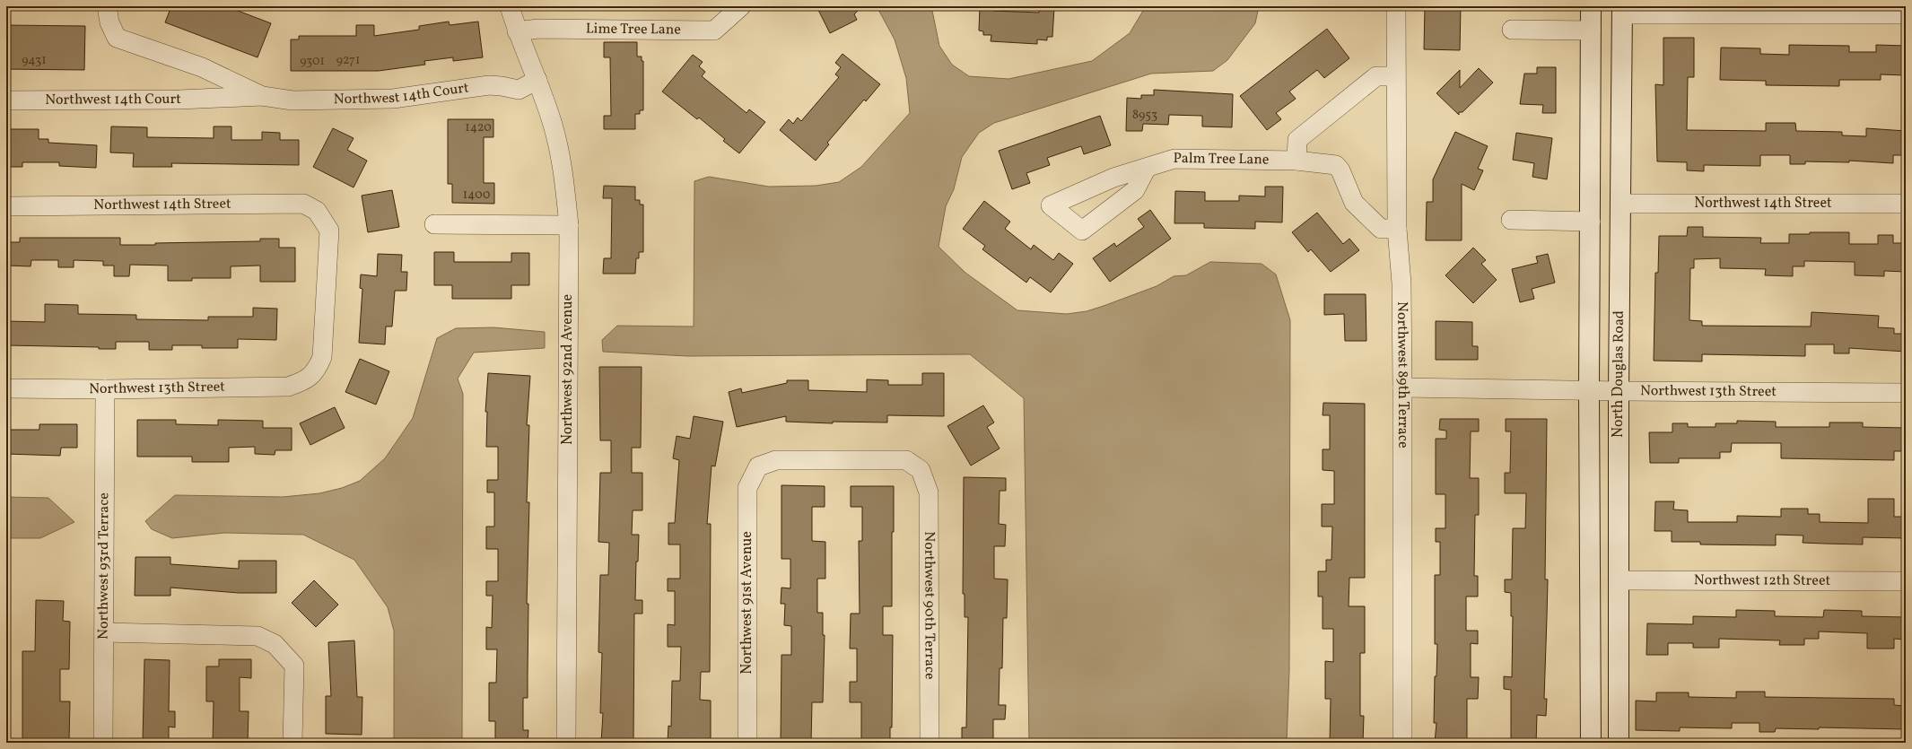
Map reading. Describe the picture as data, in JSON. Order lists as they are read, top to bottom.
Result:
{
  "streets": {
    "main road": ["North Douglas Road"],
    "street": [
      "Lime Tree Lane",
      "Northwest 14th Court",
      "Palm Tree Lane",
      "Northwest 14th Street",
      "Northwest 92nd Avenue",
      "Northwest 89th Terrace",
      "Northwest 13th Street",
      "Northwest 93rd Terrace",
      "Northwest 12th Street",
      "Northwest 91st Avenue",
      "Northwest 90th Terrace"
    ]
  },
  "crossings": [
    ["Lime Tree Lane", "Northwest 92nd Avenue"],
    ["Northwest 14th Court", "Northwest 92nd Avenue"],
    ["Palm Tree Lane", "Northwest 89th Terrace"],
    ["Northwest 14th Street", "North Douglas Road"],
    ["Northwest 14th Street", "Northwest 13th Street"],
    ["Northwest 89th Terrace", "Northwest 13th Street"],
    ["North Douglas Road", "Northwest 13th Street"],
    ["North Douglas Road", "Northwest 12th Street"],
    ["Northwest 13th Street", "Northwest 93rd Terrace"],
    ["Northwest 91st Avenue", "Northwest 90th Terrace"]
  ],
  "house_numbers": [
    "9431",
    "9271",
    "9301",
    "8953",
    "1420",
    "1400"
  ]
}
